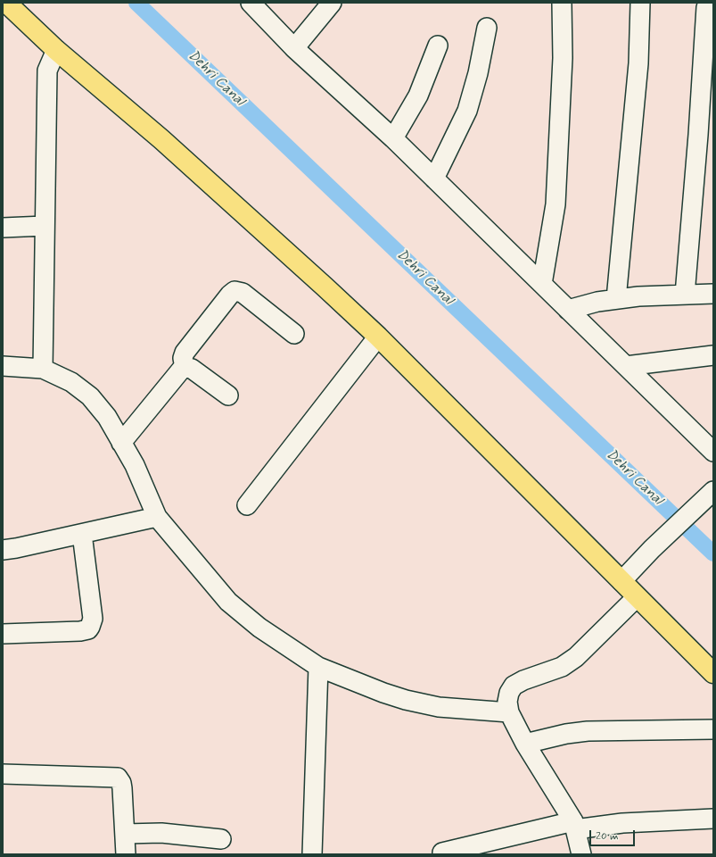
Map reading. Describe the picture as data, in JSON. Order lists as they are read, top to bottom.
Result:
{
  "water": ["Dehri Canal"],
  "scale_bar": "20 m"
}
